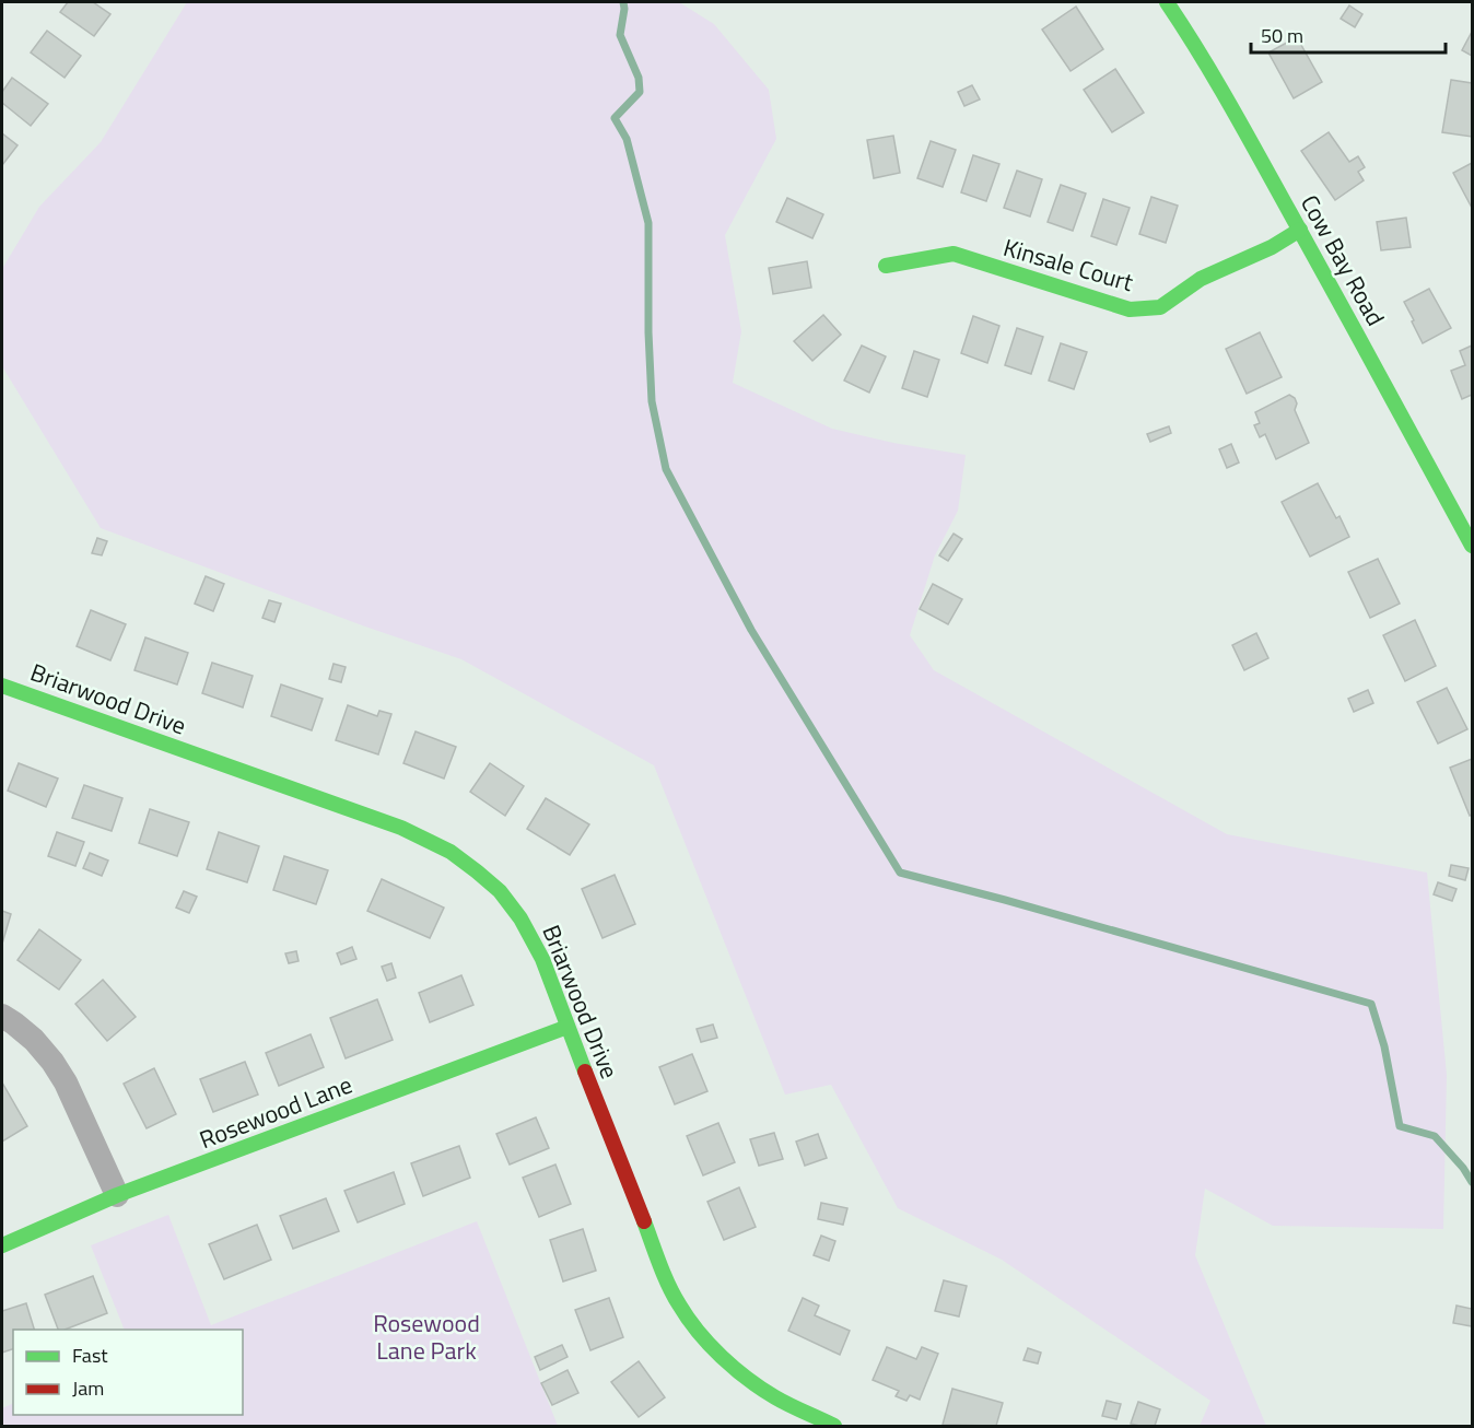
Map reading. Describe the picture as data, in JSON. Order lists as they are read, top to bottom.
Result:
{
  "streets": {
    "street": [
      "Cow Bay Road",
      "Kinsale Court",
      "Briarwood Drive",
      "Rosewood Lane"
    ]
  },
  "crossings": [
    ["Cow Bay Road", "Kinsale Court"],
    ["Briarwood Drive", "Rosewood Lane"]
  ],
  "parks": ["Rosewood Lane Park"],
  "legend": ["Fast", "Jam"],
  "scale_bar": "50 m"
}
